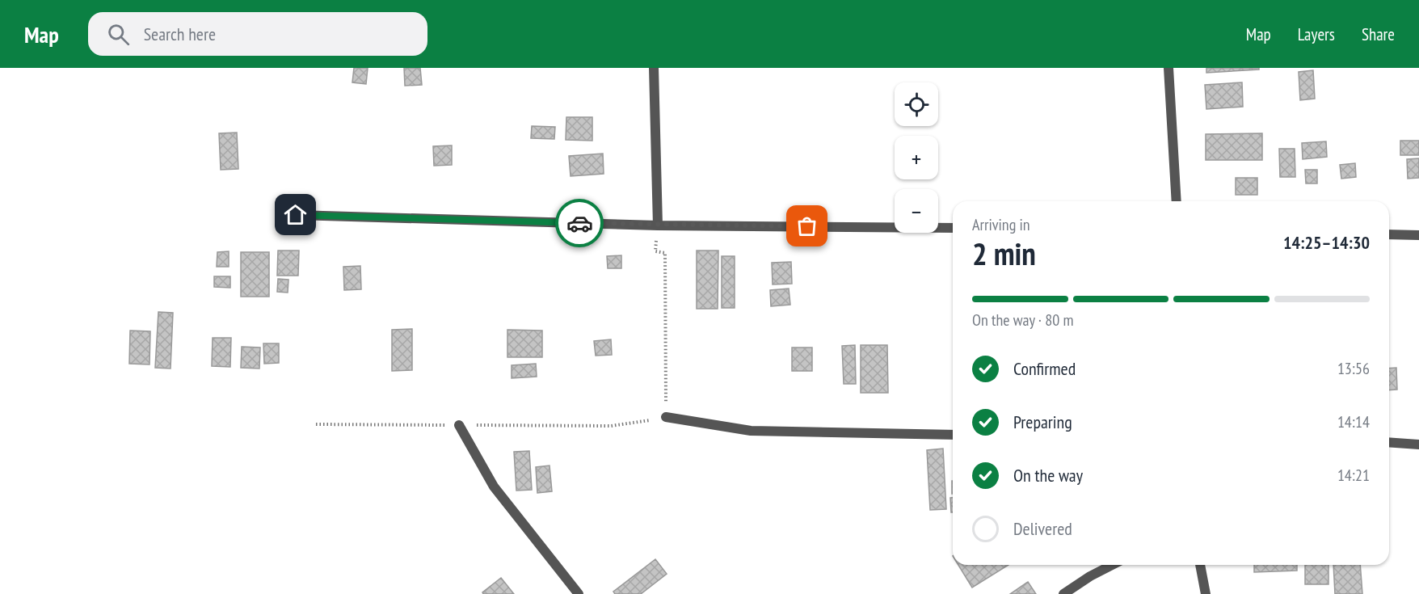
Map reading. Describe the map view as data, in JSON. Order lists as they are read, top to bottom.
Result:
{
  "page": {
    "header": "Map",
    "search": "Search here",
    "nav": ["Map", "Layers", "Share"],
    "map_buttons": ["+", "−"],
    "heading": ["2 min", "Arriving in", "14:25–14:30"],
    "bar": "On the way · 80 m",
    "list": [
      ["Confirmed", "13:56"],
      ["Preparing", "14:14"],
      ["On the way", "14:21"],
      "Delivered"
    ]
  }
}
